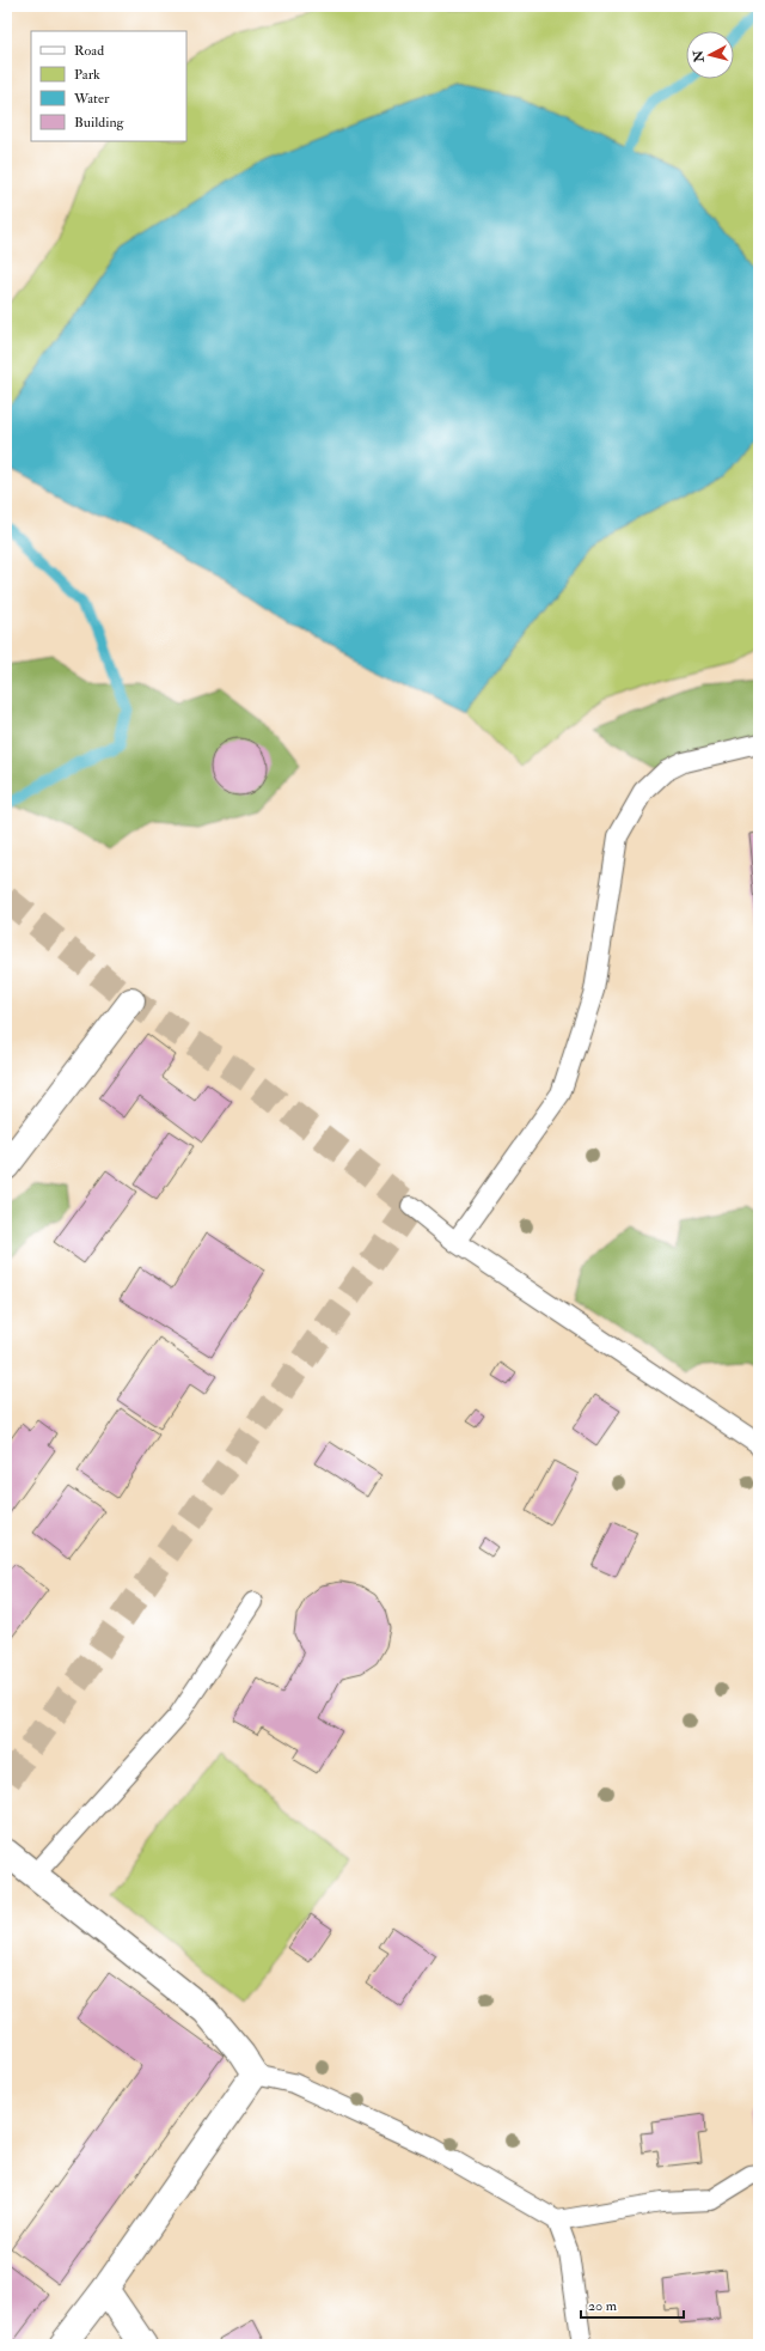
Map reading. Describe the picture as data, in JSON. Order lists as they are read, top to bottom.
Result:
{
  "legend": [
    "Road",
    "Park",
    "Water",
    "Building"
  ],
  "scale_bar": "20 m",
  "north": "left"
}
